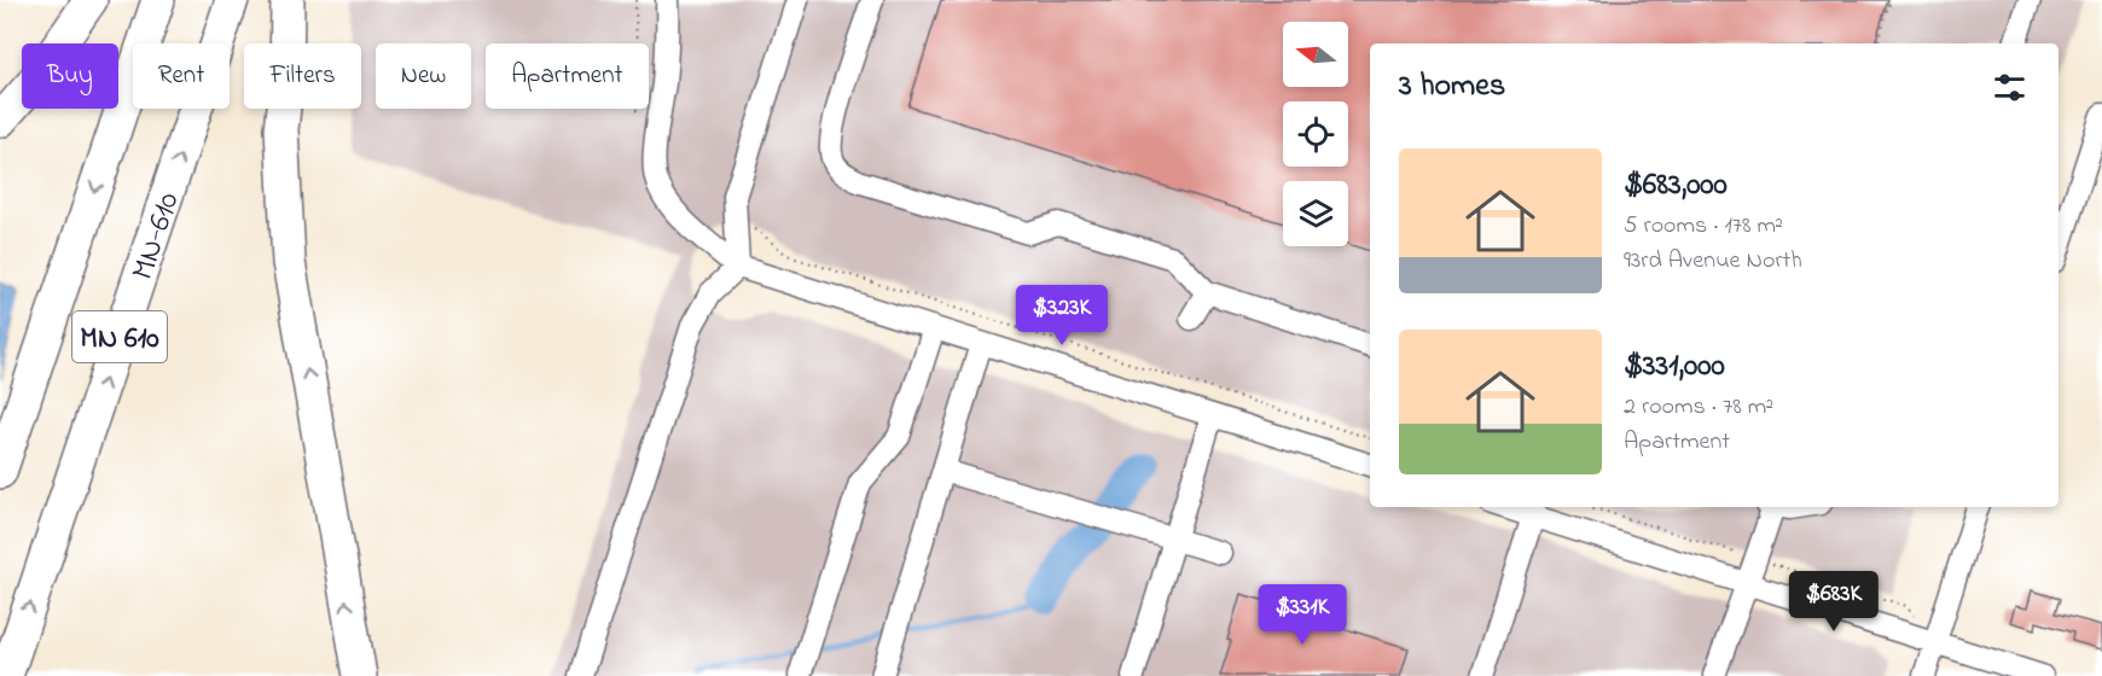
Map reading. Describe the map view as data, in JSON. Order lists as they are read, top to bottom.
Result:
{
  "streets": {
    "highway": ["MN-610", "MN 610"]
  },
  "north": "left",
  "page": {
    "chip": [
      "Buy",
      "Rent",
      "Filters",
      "New",
      "Apartment"
    ],
    "heading": "3 homes",
    "list": [
      {
        "name": "$683,000",
        "note": "5 rooms · 178 m² · 93rd Avenue North"
      },
      {
        "name": "$331,000",
        "note": "2 rooms · 78 m² · Apartment"
      }
    ],
    "price": ["$323K", "$683K", "$331K"]
  }
}
